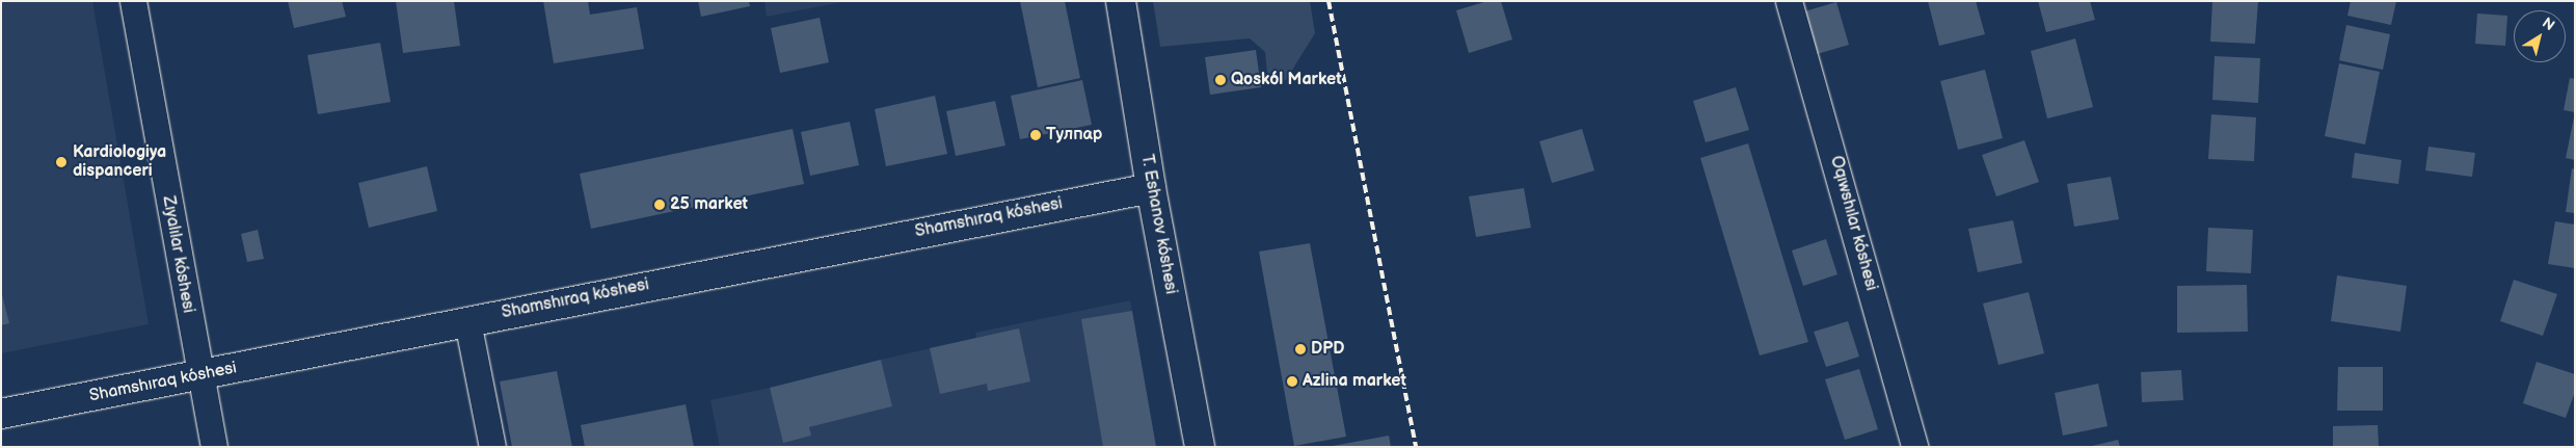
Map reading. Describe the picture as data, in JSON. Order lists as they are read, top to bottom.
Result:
{
  "streets": {
    "street": [
      "Shamshıraq kóshesi",
      "Oqıwshılar kóshesi",
      "T. Eshanov kóshesi",
      "Zıyalılar kóshesi"
    ]
  },
  "crossings": [
    ["Shamshıraq kóshesi", "T. Eshanov kóshesi"],
    ["Shamshıraq kóshesi", "Zıyalılar kóshesi"]
  ],
  "places": [
    "Qoskól Market",
    "Тулпар",
    "Kardiologiya dispanceri",
    "25 market",
    "DPD",
    "Azlina market"
  ],
  "north": "top right"
}
